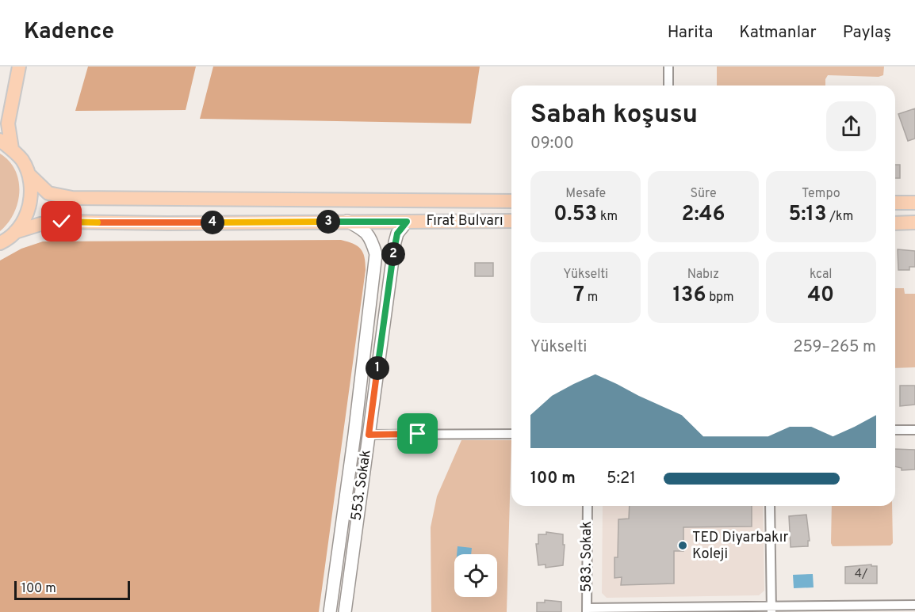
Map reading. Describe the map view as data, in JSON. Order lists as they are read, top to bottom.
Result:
{
  "streets": {
    "main road": ["Fırat Bulvarı", "553. Sokak"],
    "street": ["583. Sokak"]
  },
  "crossings": [
    ["Fırat Bulvarı", "553. Sokak"]
  ],
  "places": ["TED Diyarbakır Koleji"],
  "house_numbers": ["4/"],
  "scale_bar": "100 m",
  "page": {
    "header": "Kadence",
    "nav": ["Harita", "Katmanlar", "Paylaş"],
    "heading": ["Sabah koşusu", "09:00"],
    "stats": [
      ["Mesafe", "0.53 km"],
      ["Süre", "2:46"],
      ["Tempo", "5:13 /km"],
      ["Yükselti", "7 m"],
      ["Nabız", "136 bpm"],
      ["kcal", "40"]
    ],
    "pins": [
      "3",
      "4",
      "2",
      "1"
    ],
    "chart": ["Yükselti", "259–265 m"],
    "list": [
      {
        "name": "100 m",
        "note": "5:21"
      }
    ],
    "scale": "100 m"
  }
}
